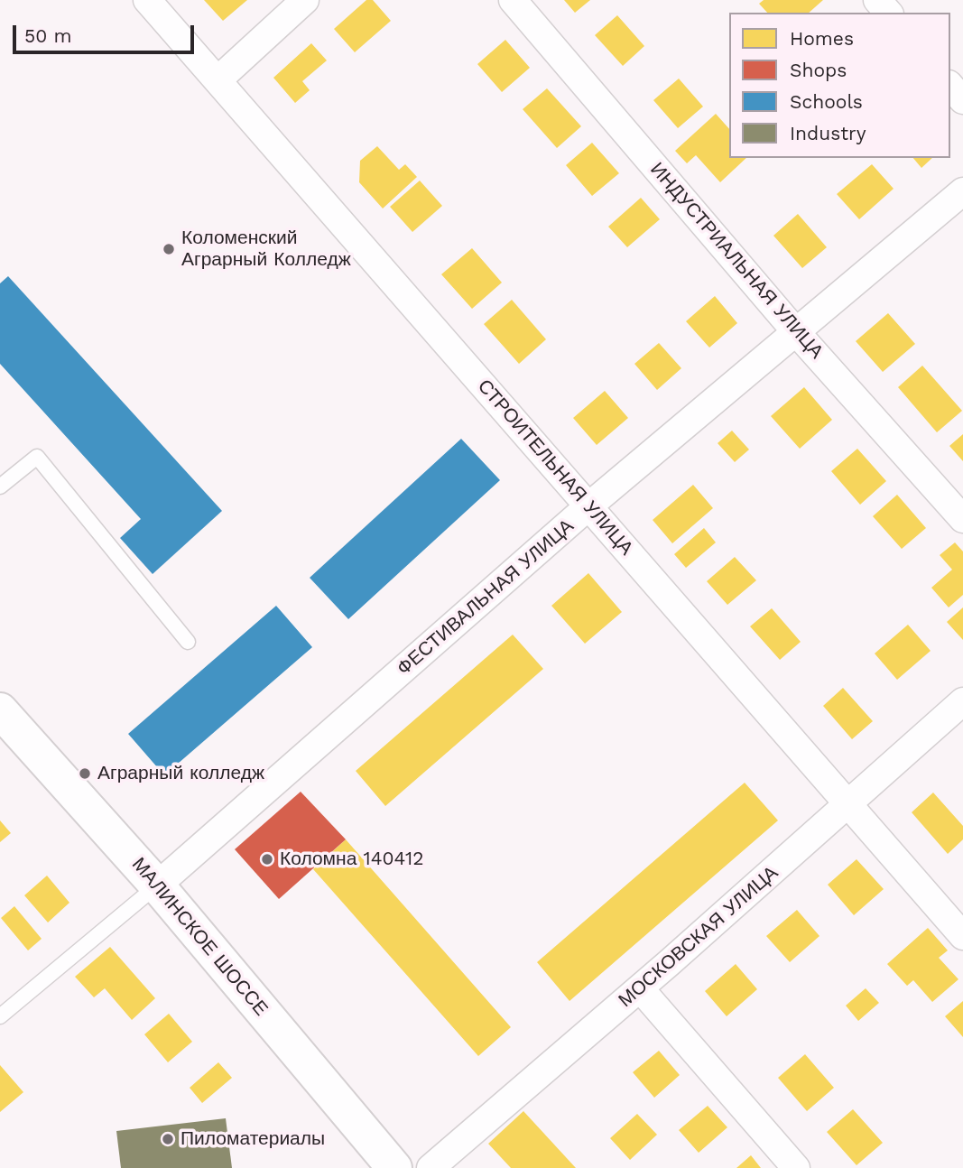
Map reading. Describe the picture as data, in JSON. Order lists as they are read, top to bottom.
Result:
{
  "streets": {
    "main road": ["МАЛИНСКОЕ ШОССЕ"],
    "street": [
      "ИНДУСТРИАЛЬНАЯ УЛИЦА",
      "СТРОИТЕЛЬНАЯ УЛИЦА",
      "ФЕСТИВАЛЬНАЯ УЛИЦА",
      "МОСКОВСКАЯ УЛИЦА"
    ]
  },
  "crossings": [
    ["ИНДУСТРИАЛЬНАЯ УЛИЦА", "ФЕСТИВАЛЬНАЯ УЛИЦА"],
    ["СТРОИТЕЛЬНАЯ УЛИЦА", "ФЕСТИВАЛЬНАЯ УЛИЦА"],
    ["СТРОИТЕЛЬНАЯ УЛИЦА", "МОСКОВСКАЯ УЛИЦА"],
    ["ФЕСТИВАЛЬНАЯ УЛИЦА", "МАЛИНСКОЕ ШОССЕ"]
  ],
  "places": [
    "Коломенский Аграрный Колледж",
    "Аграрный колледж",
    "Коломна 140412",
    "Пиломатериалы"
  ],
  "legend": [
    "Homes",
    "Shops",
    "Schools",
    "Industry"
  ],
  "scale_bar": "50 m"
}
